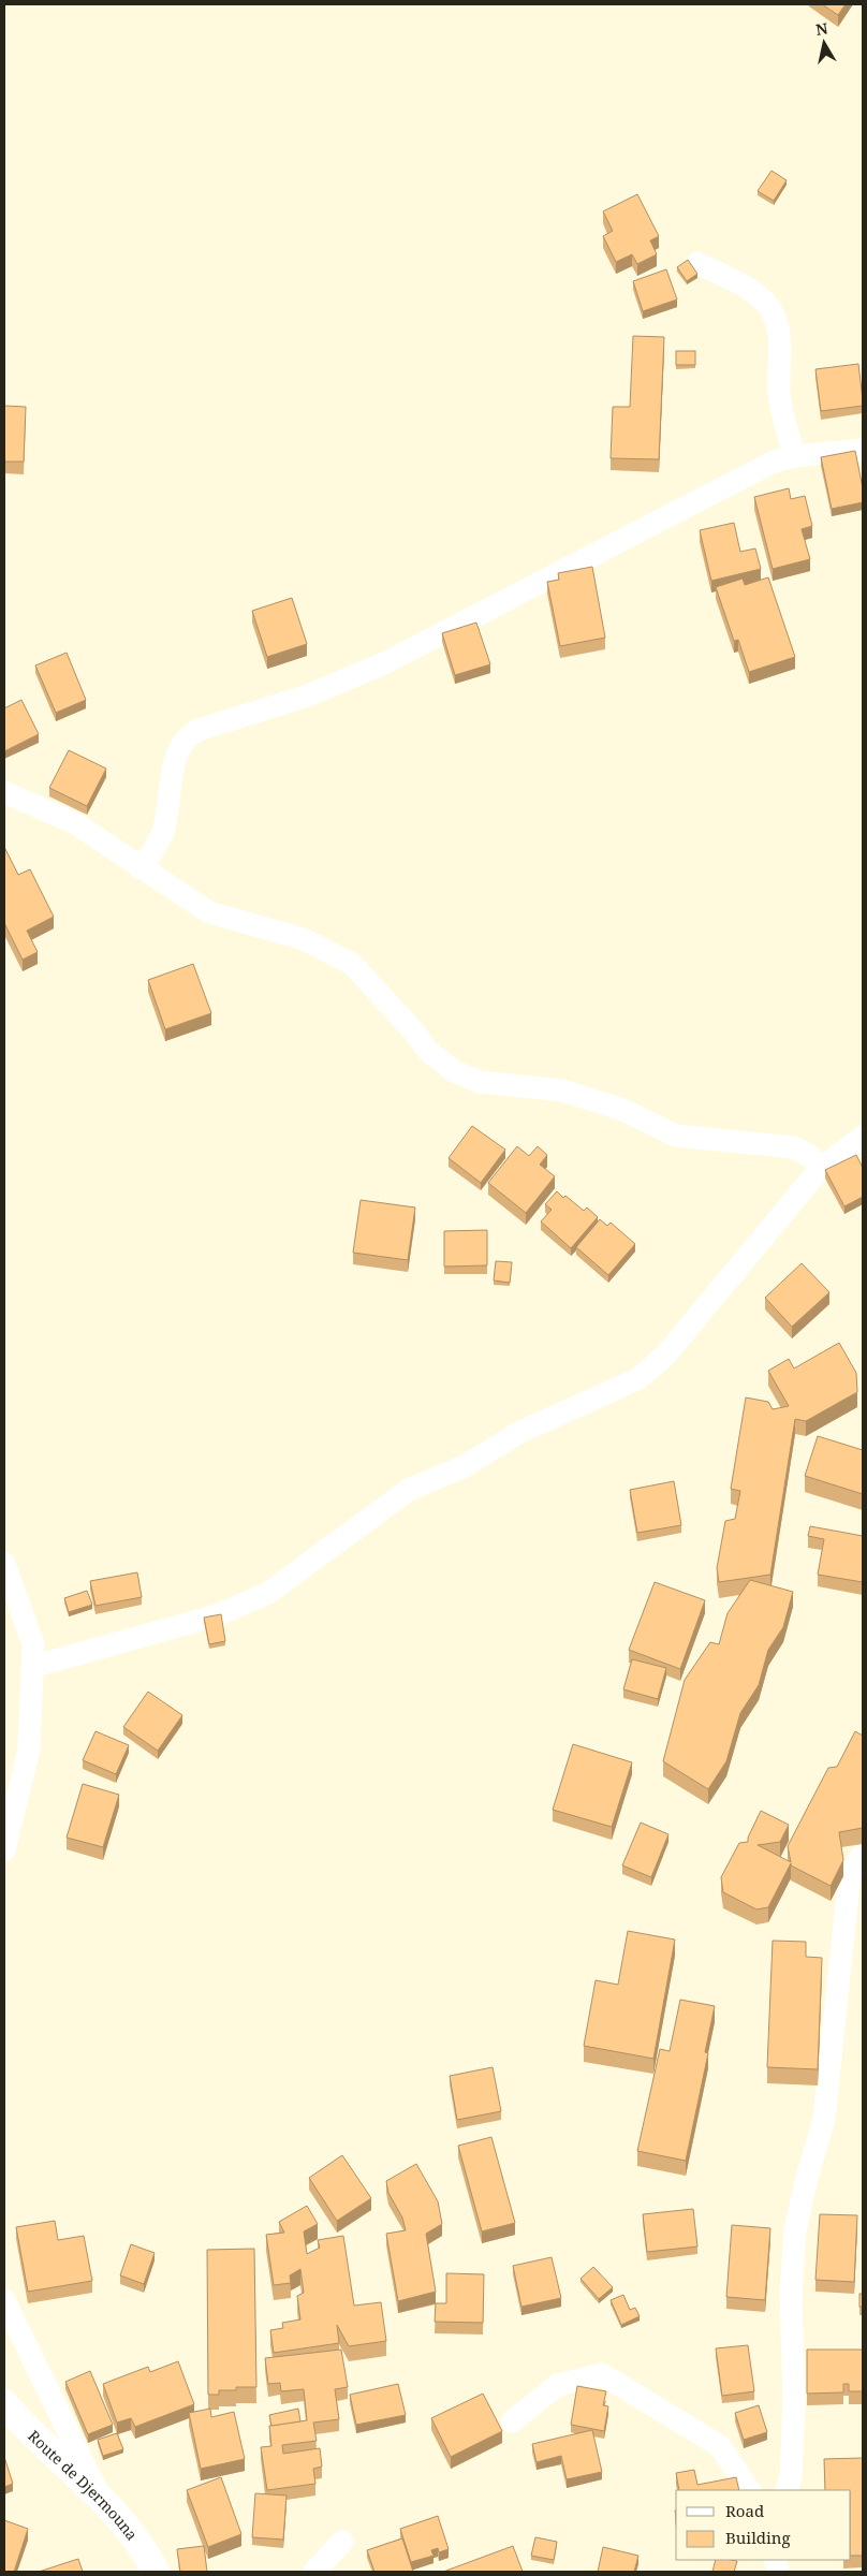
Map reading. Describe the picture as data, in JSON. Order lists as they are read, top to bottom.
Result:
{
  "streets": {
    "street": ["Route de Djermouna"]
  },
  "legend": ["Road", "Building"],
  "north": "top"
}
